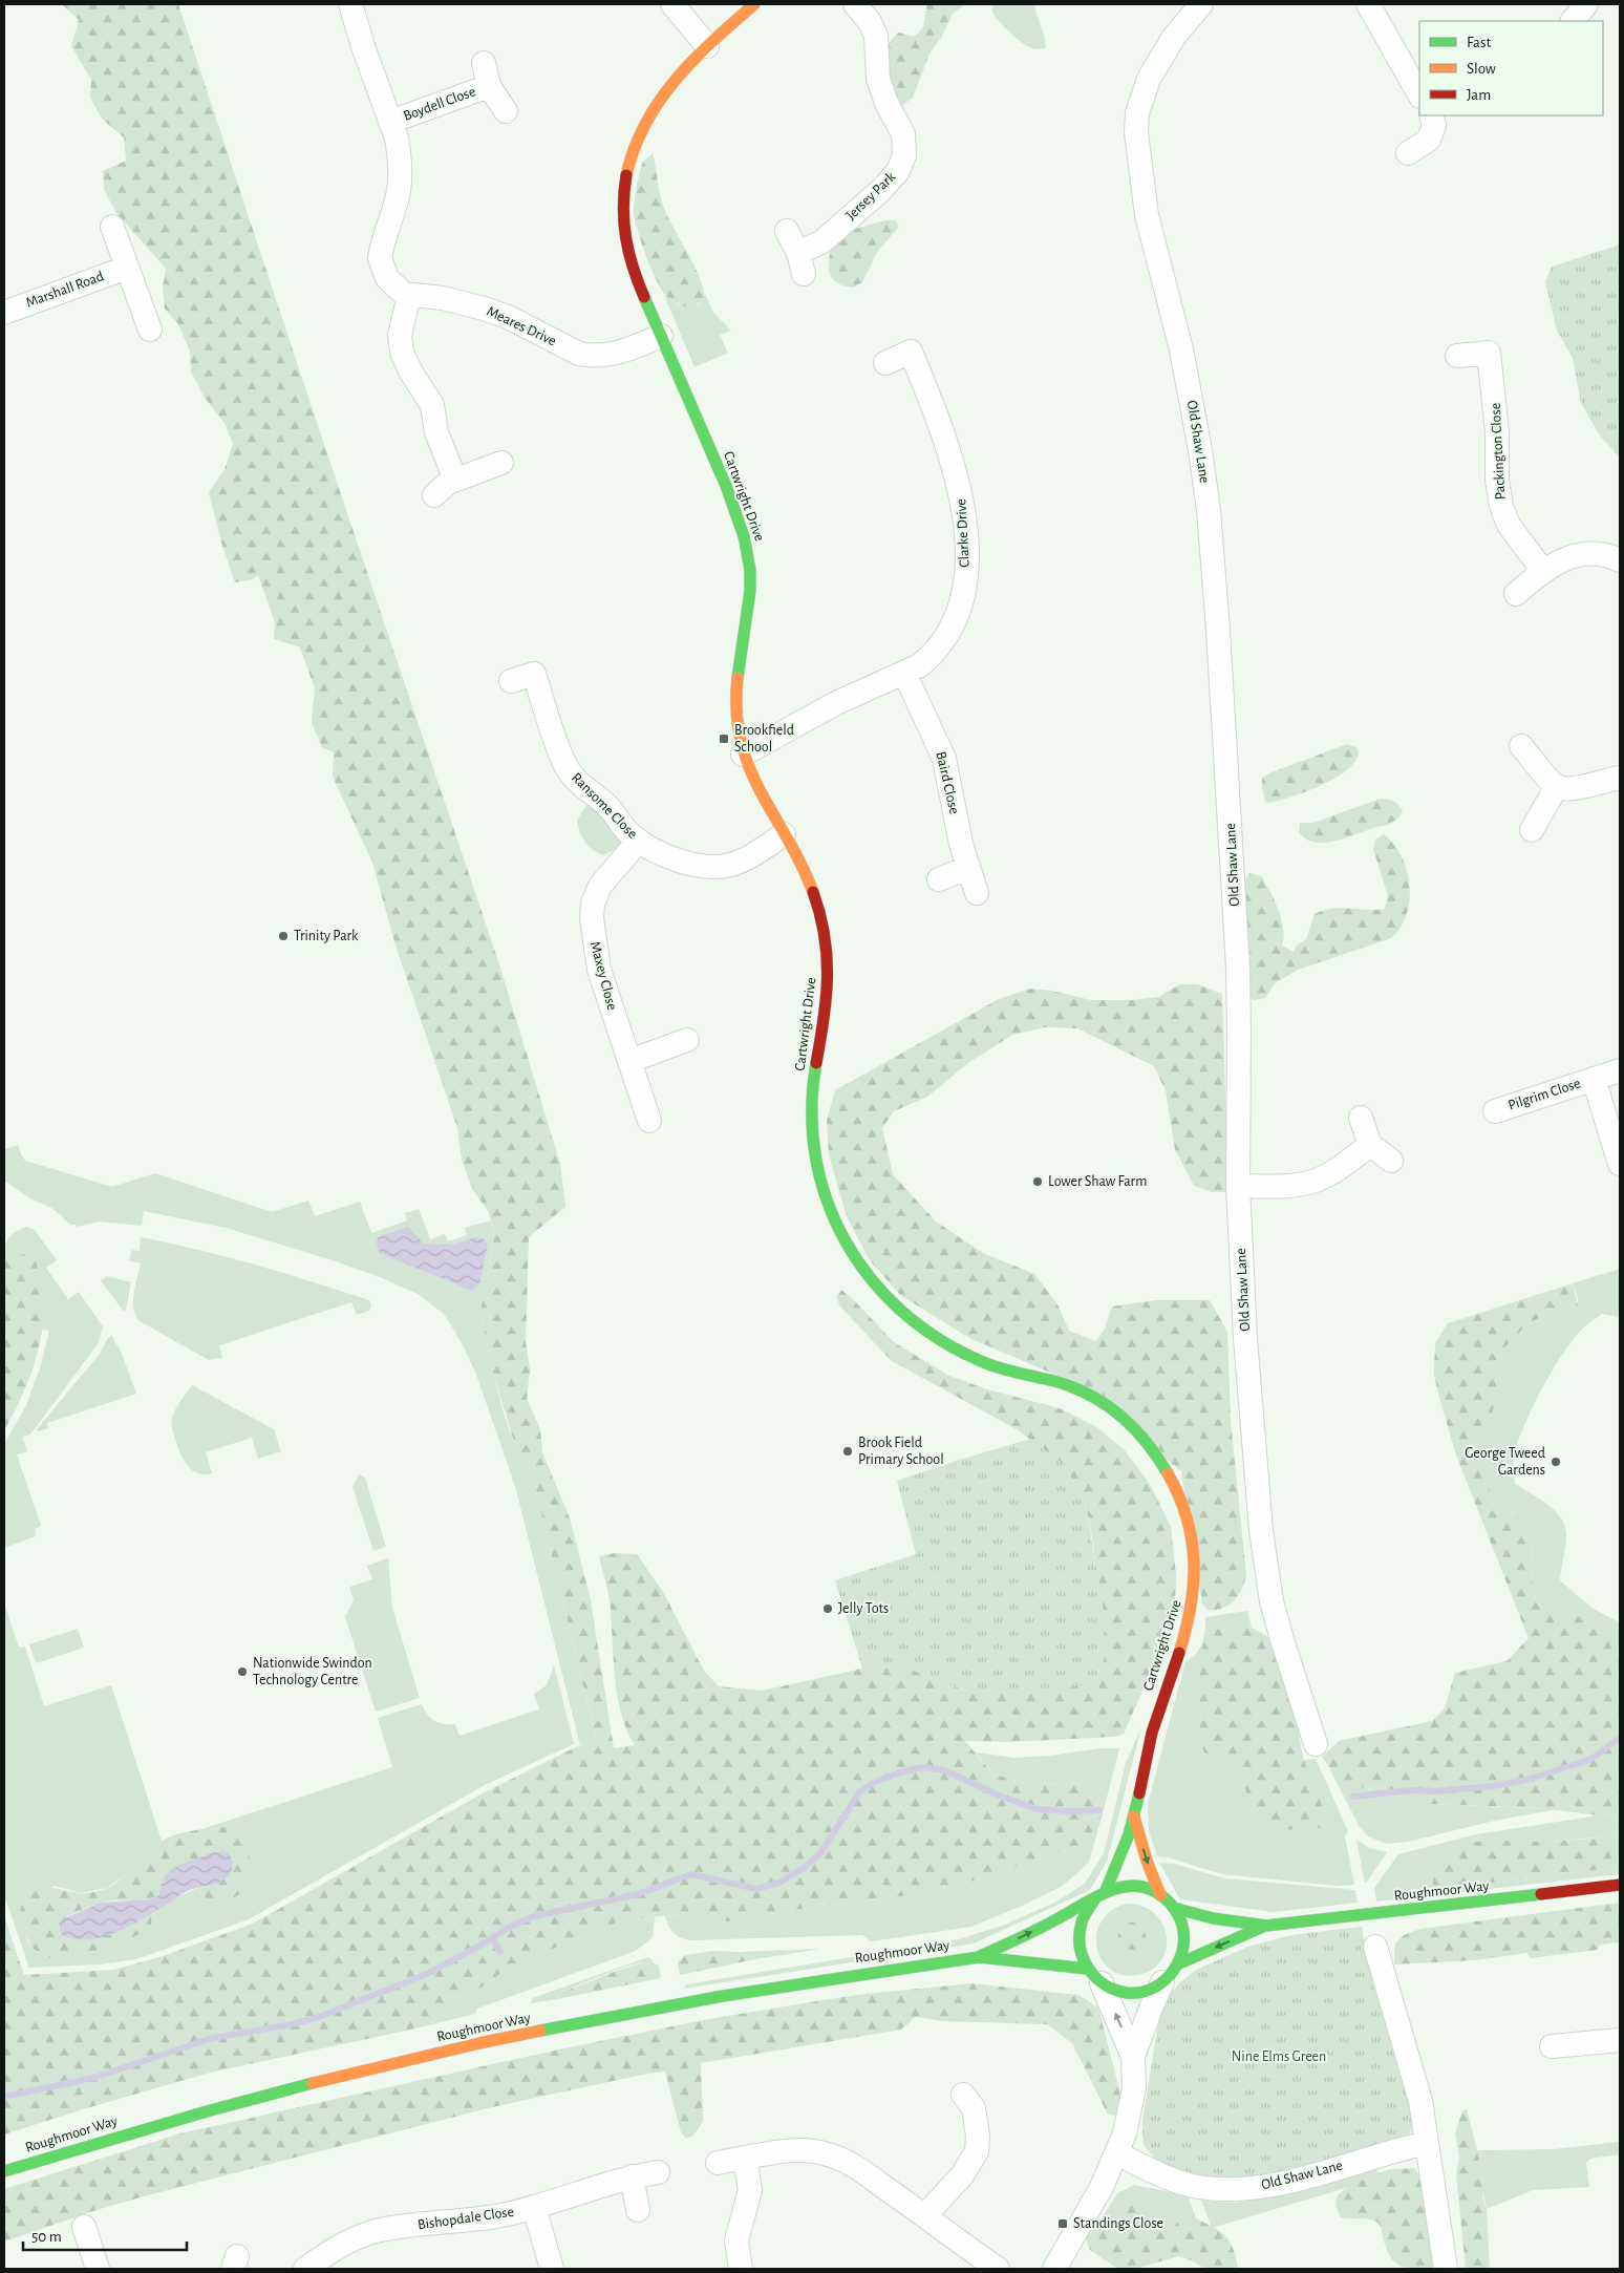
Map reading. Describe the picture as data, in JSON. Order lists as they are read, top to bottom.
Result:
{
  "streets": {
    "street": [
      "Boydell Close",
      "Jersey Park",
      "Marshall Road",
      "Meares Drive",
      "Old Shaw Lane",
      "Packington Close",
      "Cartwright Drive",
      "Clarke Drive",
      "Baird Close",
      "Ransome Close",
      "Maxey Close",
      "Pilgrim Close",
      "Roughmoor Way",
      "Bishopdale Close"
    ]
  },
  "crossings": [
    ["Meares Drive", "Cartwright Drive"],
    ["Cartwright Drive", "Clarke Drive"],
    ["Cartwright Drive", "Ransome Close"],
    ["Cartwright Drive", "Roughmoor Way"],
    ["Clarke Drive", "Baird Close"],
    ["Ransome Close", "Maxey Close"]
  ],
  "parks": ["Nine Elms Green"],
  "places": {
    "transit": ["Brookfield School", "Standings Close"],
    "other": [
      "Trinity Park",
      "Lower Shaw Farm",
      "Brook Field Primary School",
      "George Tweed Gardens",
      "Jelly Tots",
      "Nationwide Swindon Technology Centre"
    ]
  },
  "legend": ["Fast", "Slow", "Jam"],
  "scale_bar": "50 m"
}
